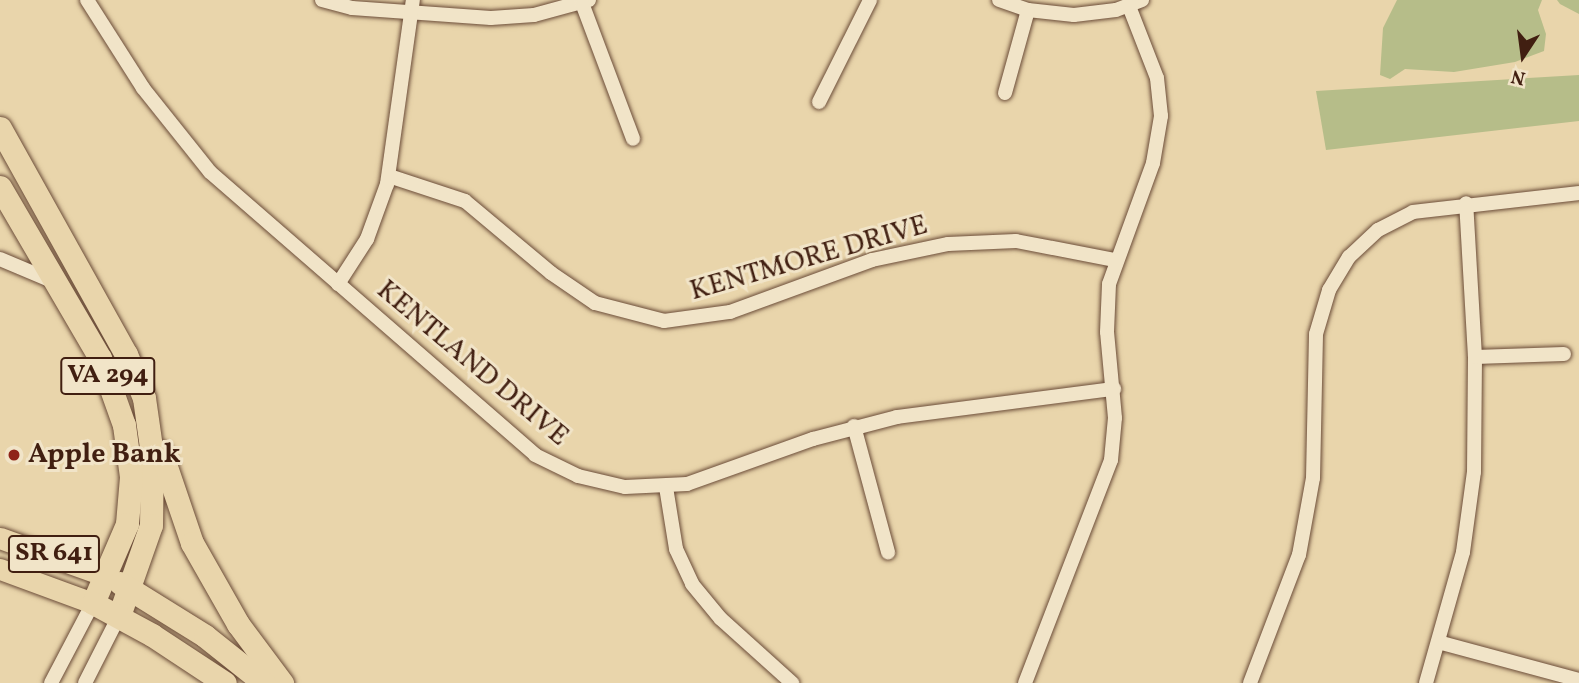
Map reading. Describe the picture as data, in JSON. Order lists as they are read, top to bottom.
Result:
{
  "streets": {
    "highway": ["VA 294"],
    "main road": ["SR 641"],
    "street": ["KENTMORE DRIVE", "KENTLAND DRIVE"]
  },
  "crossings": [
    ["VA 294", "SR 641"]
  ],
  "places": ["Apple Bank"],
  "north": "bottom"
}
